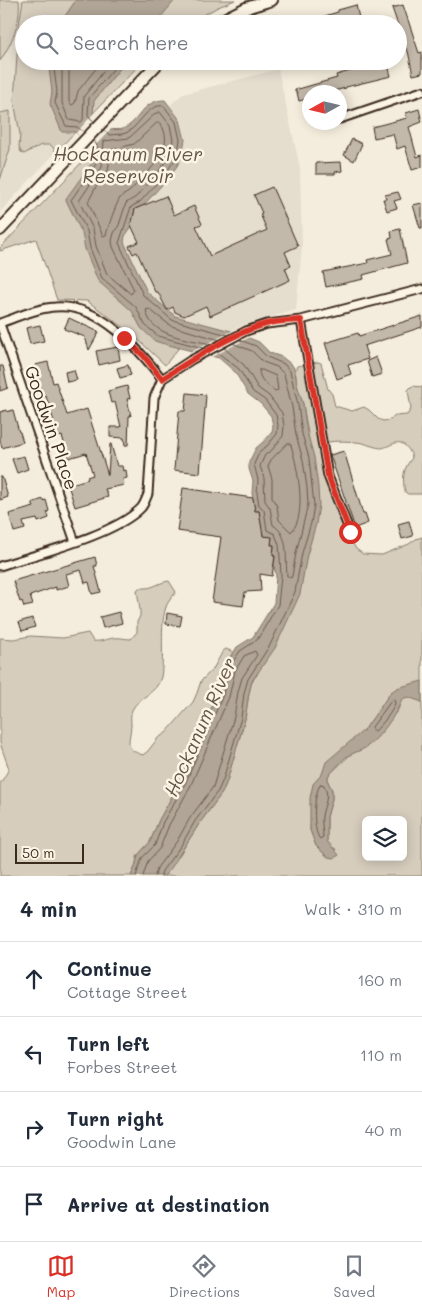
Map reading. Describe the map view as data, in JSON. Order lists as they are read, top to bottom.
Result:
{
  "streets": {
    "street": ["Goodwin Place"]
  },
  "water": ["Hockanum River Reservoir", "Hockanum River"],
  "scale_bar": "50 m",
  "north": "left",
  "page": {
    "search": "Search here",
    "scale": "50 m",
    "heading": ["4 min", "Walk · 310 m"],
    "list": [
      ["Continue", "Cottage Street", "160 m"],
      ["Turn left", "Forbes Street", "110 m"],
      ["Turn right", "Goodwin Lane", "40 m"],
      "Arrive at destination"
    ],
    "nav": ["Map", "Directions", "Saved"]
  }
}
